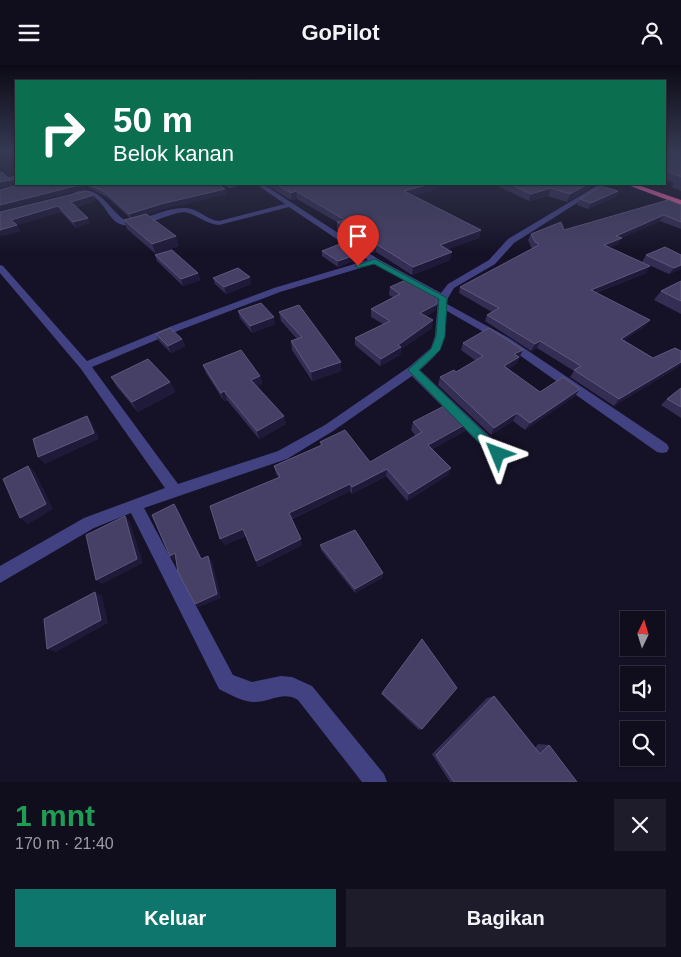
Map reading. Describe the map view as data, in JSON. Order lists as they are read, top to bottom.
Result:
{
  "north": "top",
  "page": {
    "header": "GoPilot",
    "turn": ["50 m", "Belok kanan"],
    "heading": ["1 mnt", "170 m · 21:40"],
    "buttons": ["Keluar", "Bagikan"]
  }
}
